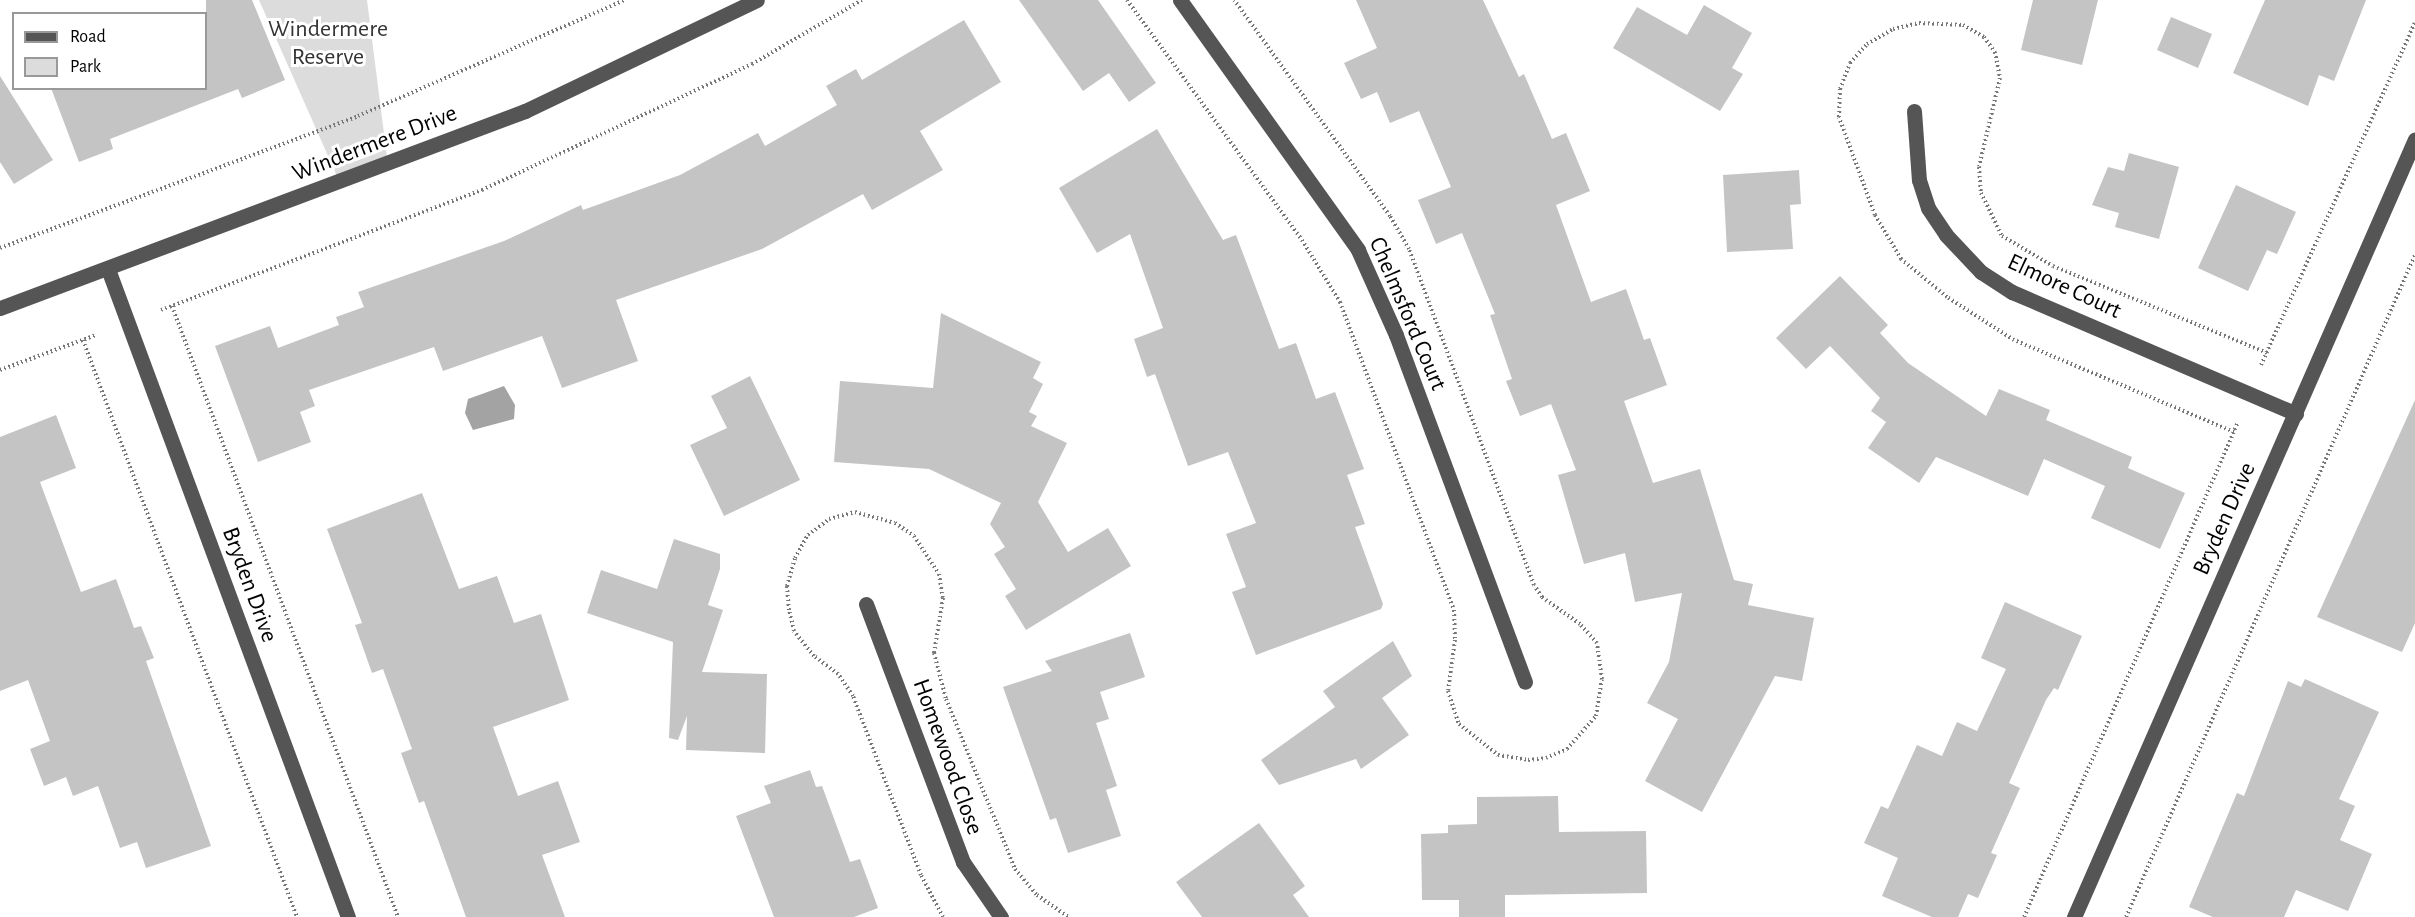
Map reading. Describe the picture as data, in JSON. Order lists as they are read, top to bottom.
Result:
{
  "streets": {
    "street": [
      "Windermere Drive",
      "Elmore Court",
      "Chelmsford Court",
      "Bryden Drive",
      "Homewood Close"
    ]
  },
  "crossings": [
    ["Windermere Drive", "Bryden Drive"],
    ["Elmore Court", "Bryden Drive"]
  ],
  "parks": ["Windermere Reserve"],
  "legend": ["Road", "Park"]
}
